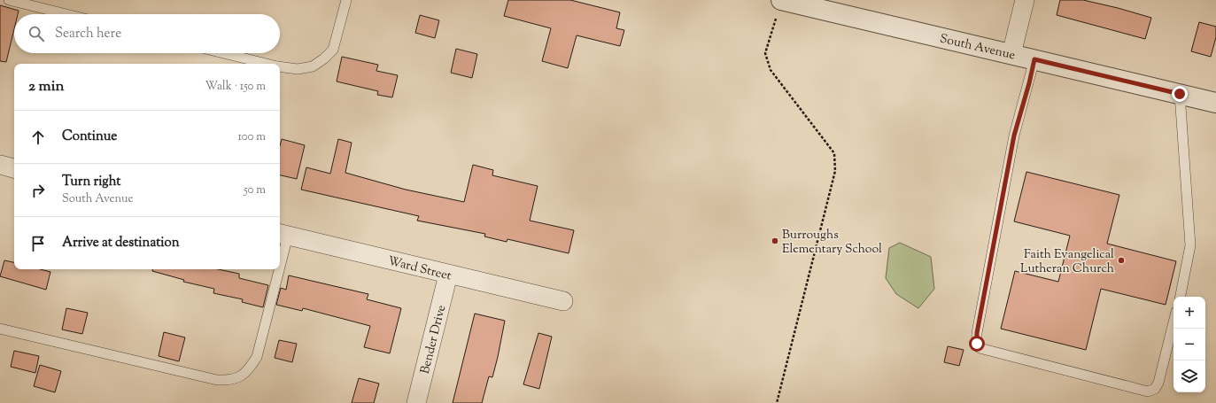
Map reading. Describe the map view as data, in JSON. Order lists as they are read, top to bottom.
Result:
{
  "streets": {
    "street": ["South Avenue", "Ward Street", "Bender Drive"]
  },
  "crossings": [
    ["Ward Street", "Bender Drive"]
  ],
  "places": ["Burroughs Elementary School", "Faith Evangelical Lutheran Church"],
  "page": {
    "search": "Search here",
    "heading": ["2 min", "Walk · 150 m"],
    "list": [
      ["Continue", "100 m"],
      ["Turn right", "South Avenue", "50 m"],
      "Arrive at destination"
    ],
    "map_buttons": ["+", "−"]
  }
}
